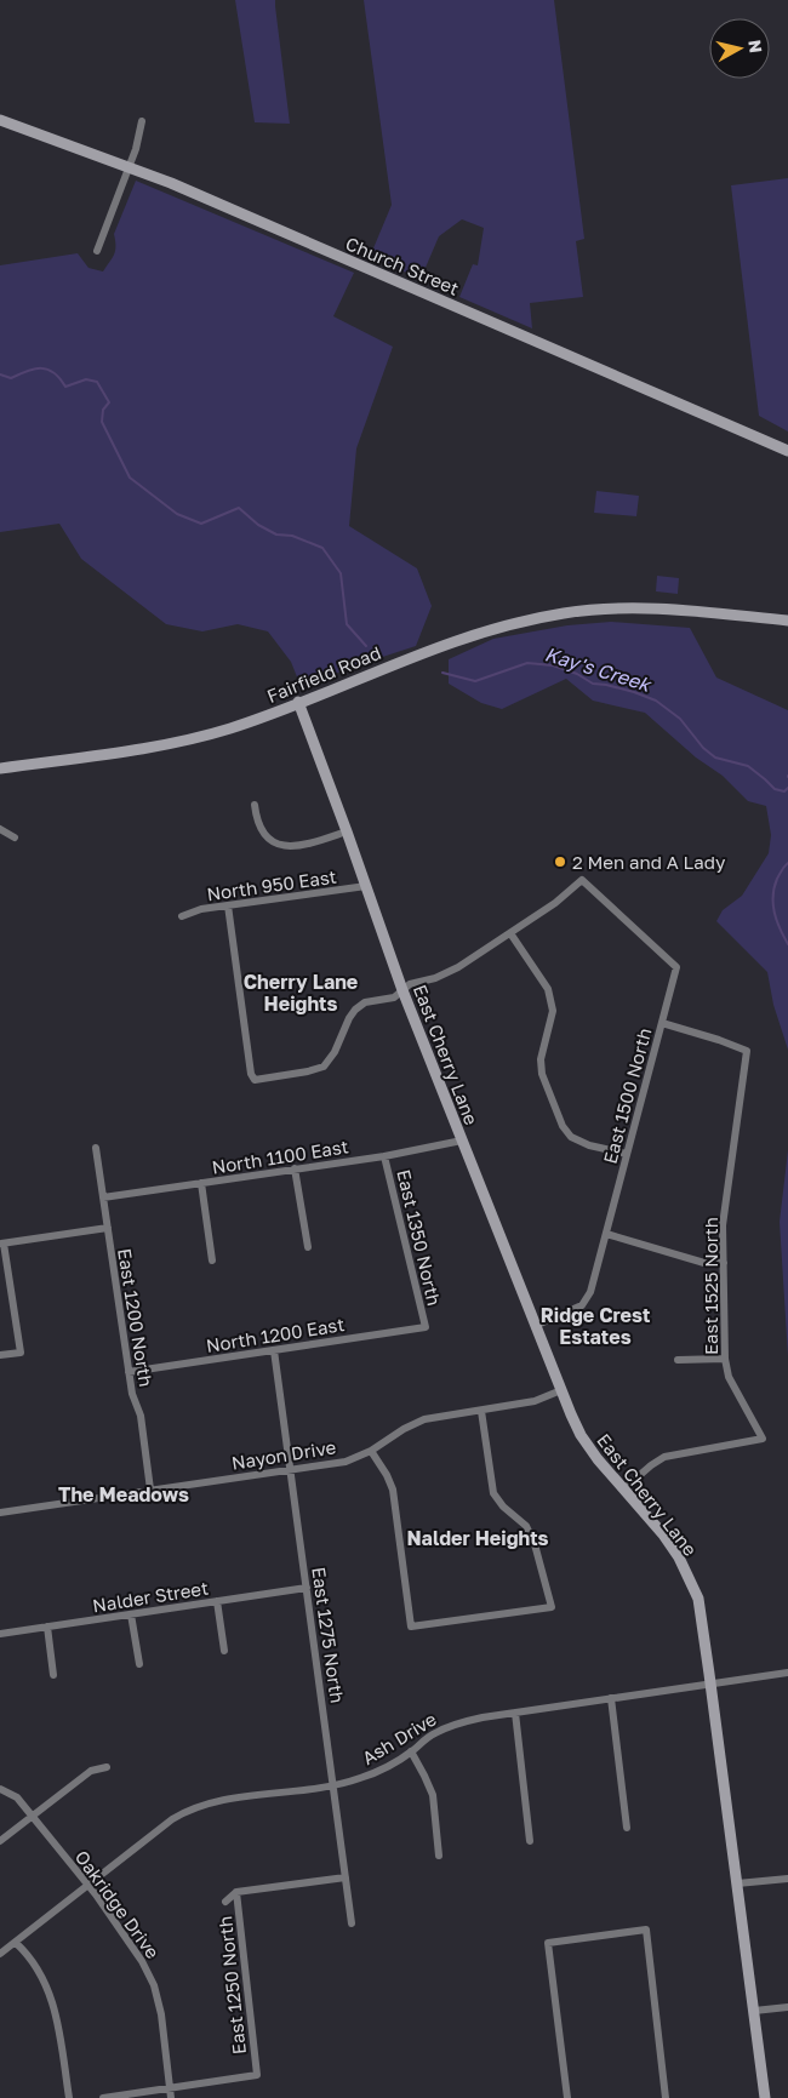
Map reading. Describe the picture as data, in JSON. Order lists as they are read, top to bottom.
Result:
{
  "streets": {
    "street": [
      "Church Street",
      "Fairfield Road",
      "North 950 East",
      "East Cherry Lane",
      "East 1500 North",
      "North 1100 East",
      "East 1350 North",
      "East 1525 North",
      "East 1200 North",
      "North 1200 East",
      "Nayon Drive",
      "Nalder Street",
      "East 1275 North",
      "Ash Drive",
      "Oakridge Drive",
      "East 1250 North"
    ]
  },
  "crossings": [
    ["Fairfield Road", "East Cherry Lane"],
    ["North 950 East", "East Cherry Lane"],
    ["East Cherry Lane", "East 1500 North"],
    ["East Cherry Lane", "North 1100 East"],
    ["East Cherry Lane", "East 1525 North"],
    ["East Cherry Lane", "Nayon Drive"],
    ["East Cherry Lane", "Ash Drive"],
    ["East 1500 North", "East 1525 North"],
    ["North 1100 East", "East 1350 North"],
    ["North 1100 East", "East 1200 North"],
    ["East 1350 North", "North 1200 East"],
    ["East 1200 North", "North 1200 East"],
    ["East 1200 North", "Nayon Drive"],
    ["North 1200 East", "East 1275 North"],
    ["Nayon Drive", "East 1275 North"],
    ["Nalder Street", "East 1275 North"],
    ["East 1275 North", "Ash Drive"],
    ["Ash Drive", "Oakridge Drive"],
    ["Oakridge Drive", "East 1250 North"]
  ],
  "districts": [
    "Cherry Lane Heights",
    "Ridge Crest Estates",
    "The Meadows",
    "Nalder Heights"
  ],
  "water": ["Kay's Creek"],
  "places": ["2 Men and A Lady"],
  "north": "right"
}
